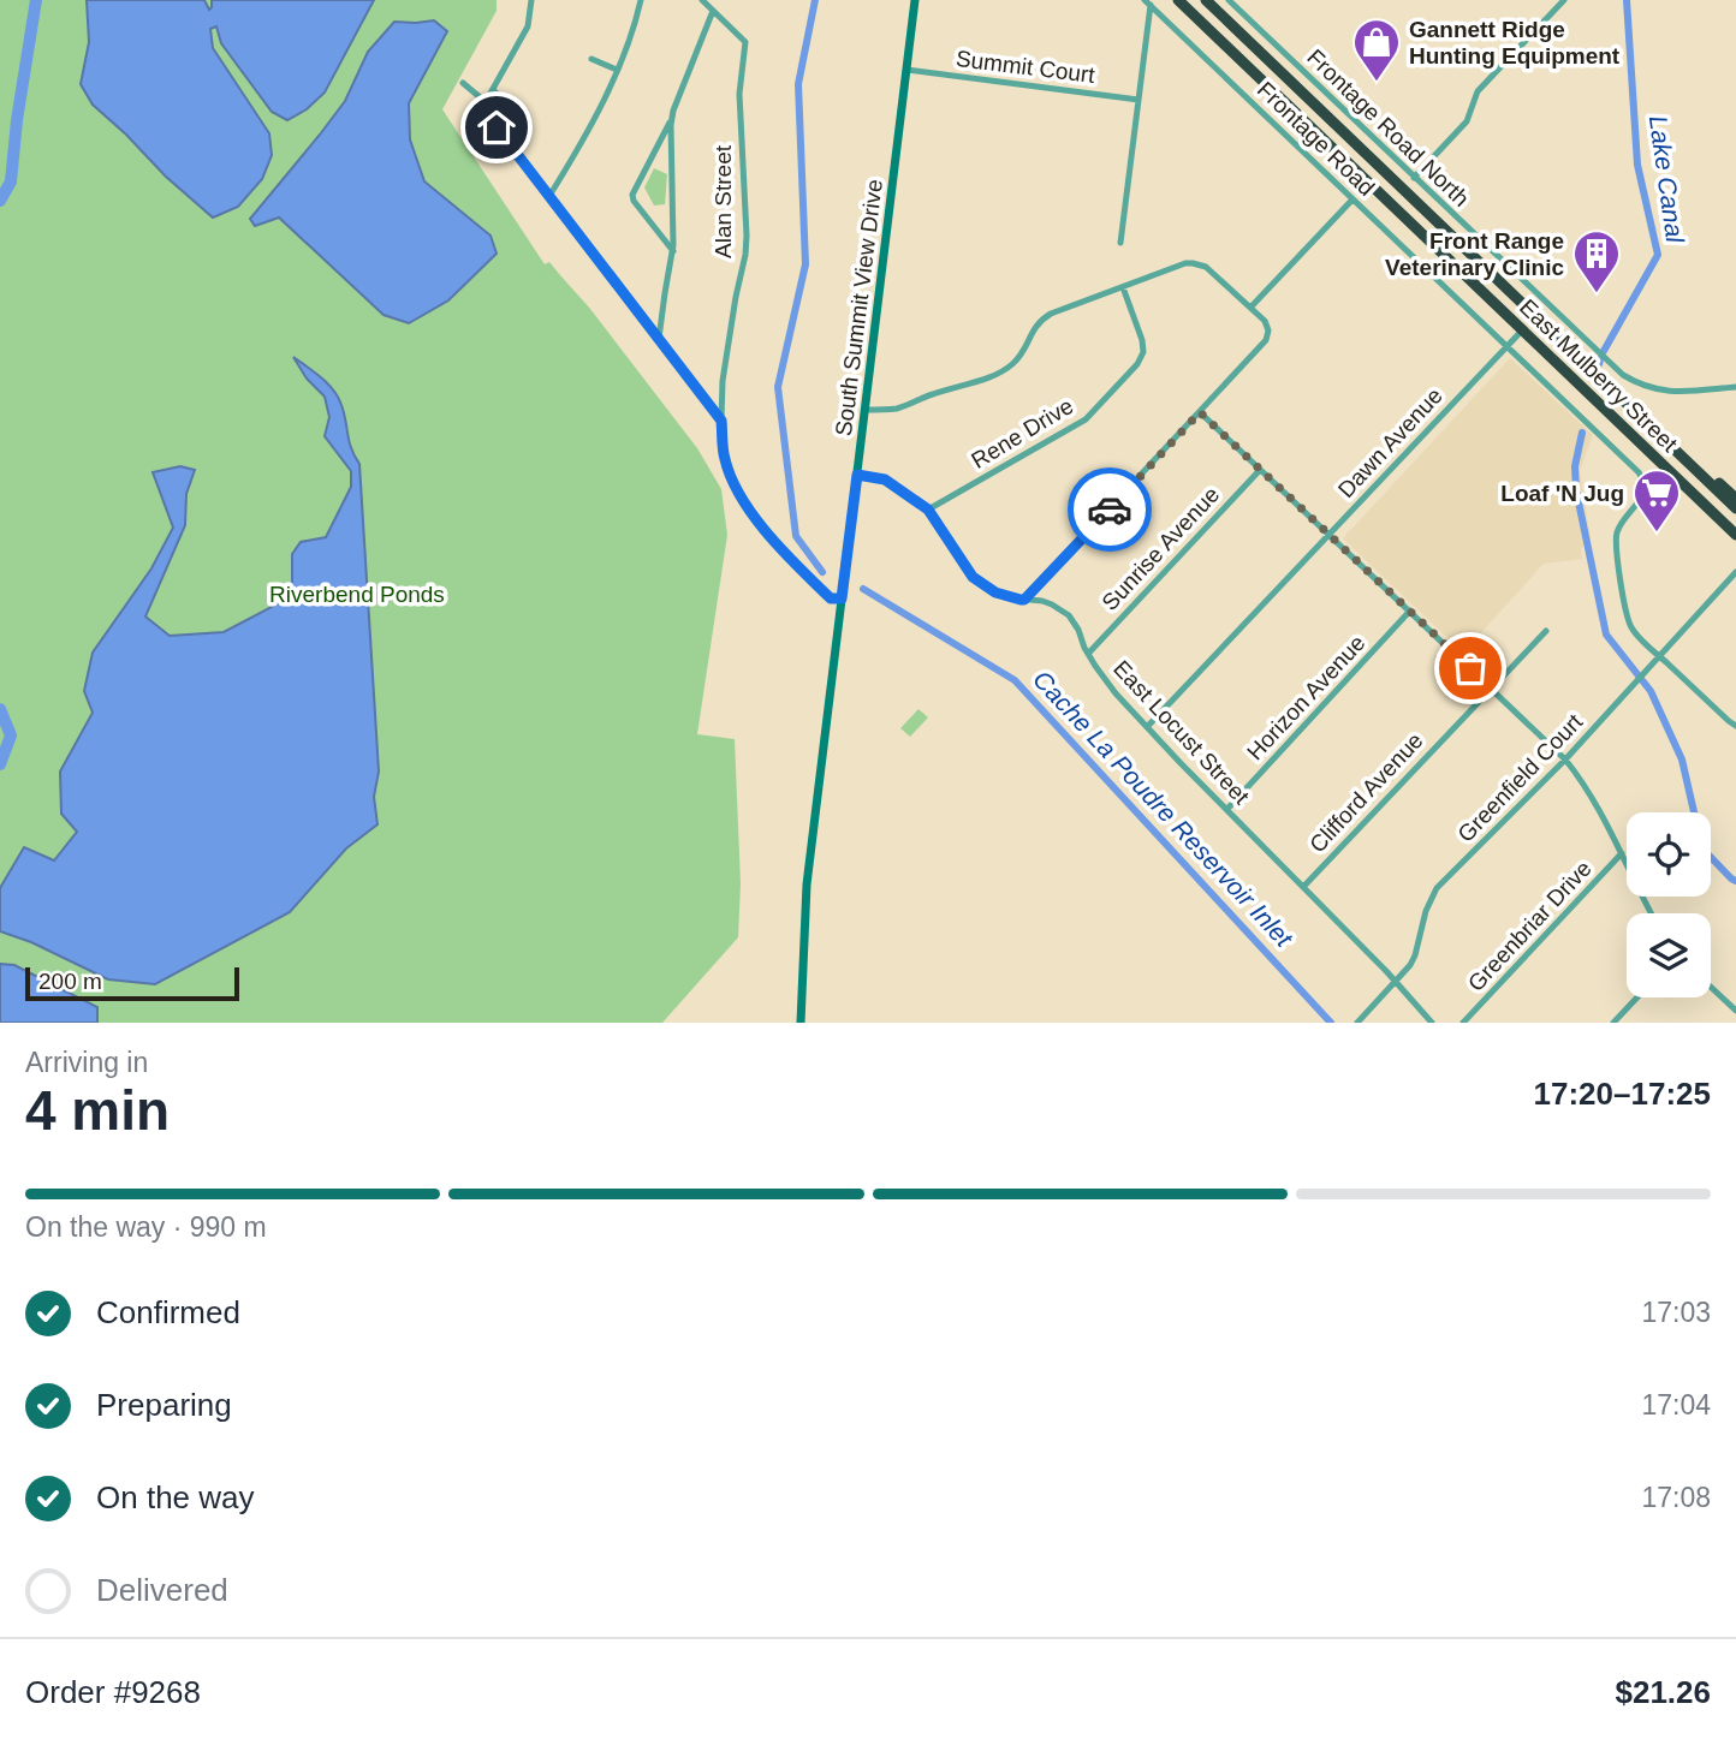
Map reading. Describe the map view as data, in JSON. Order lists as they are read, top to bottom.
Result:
{
  "streets": {
    "highway": ["East Mulberry Street"],
    "street": [
      "Summit Court",
      "Frontage Road North",
      "Frontage Road",
      "Alan Street",
      "South Summit View Drive",
      "Rene Drive",
      "Dawn Avenue",
      "Sunrise Avenue",
      "Horizon Avenue",
      "East Locust Street",
      "Greenfield Court",
      "Clifford Avenue",
      "Greenbriar Drive"
    ]
  },
  "crossings": [
    ["Summit Court", "South Summit View Drive"],
    ["Frontage Road", "Dawn Avenue"],
    ["Frontage Road", "Greenfield Court"],
    ["Alan Street", "South Summit View Drive"],
    ["South Summit View Drive", "East Locust Street"],
    ["East Mulberry Street", "Dawn Avenue"],
    ["Rene Drive", "East Locust Street"],
    ["Dawn Avenue", "East Locust Street"],
    ["Sunrise Avenue", "East Locust Street"],
    ["Horizon Avenue", "East Locust Street"],
    ["East Locust Street", "Greenfield Court"],
    ["East Locust Street", "Clifford Avenue"]
  ],
  "water": ["Lake Canal", "Cache La Poudre Reservoir Inlet"],
  "parks": ["Riverbend Ponds"],
  "places": {
    "shop": ["Gannett Ridge Hunting Equipment"],
    "building": ["Front Range Veterinary Clinic"],
    "supermarket": ["Loaf 'N Jug"]
  },
  "scale_bar": "200 m",
  "page": {
    "scale": "200 m",
    "heading": ["4 min", "Arriving in", "17:20–17:25"],
    "panel": ["Order #9268", "$21.26"],
    "bar": "On the way · 990 m",
    "list": [
      ["Confirmed", "17:03"],
      ["Preparing", "17:04"],
      ["On the way", "17:08"],
      "Delivered"
    ]
  }
}
